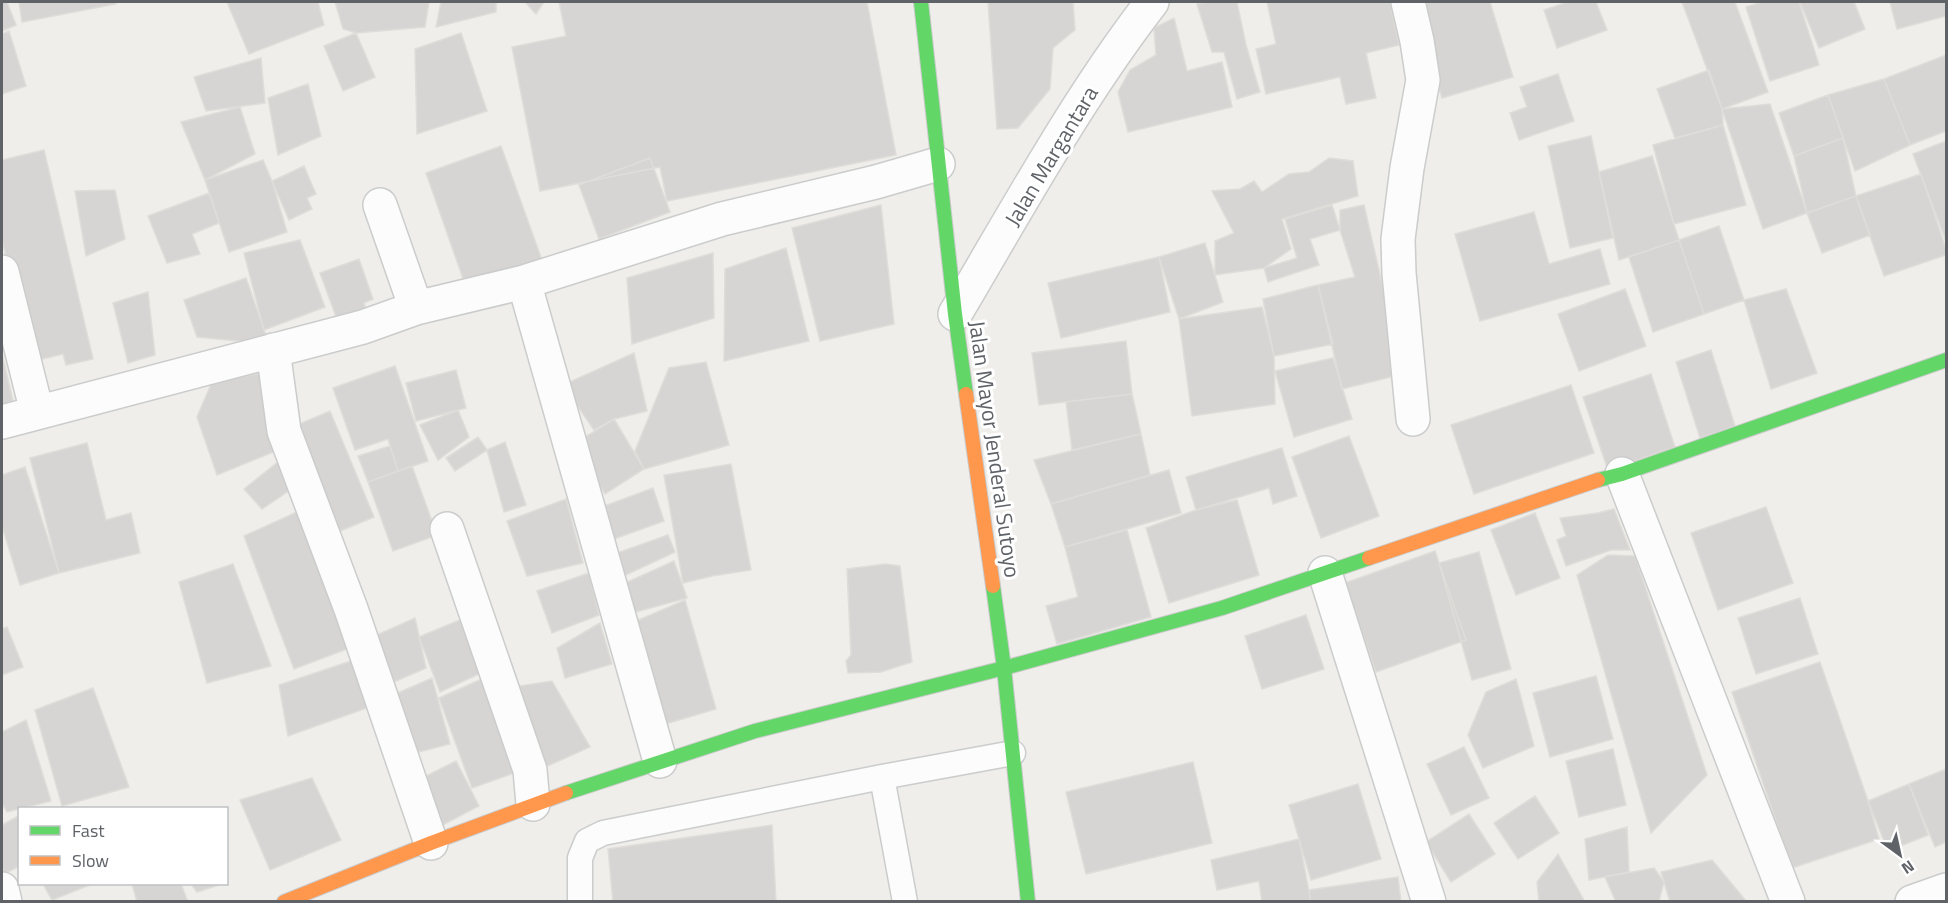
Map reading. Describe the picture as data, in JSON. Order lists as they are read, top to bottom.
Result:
{
  "streets": {
    "street": ["Jalan Margantara", "Jalan Mayor Jenderal Sutoyo"]
  },
  "crossings": [
    ["Jalan Margantara", "Jalan Mayor Jenderal Sutoyo"]
  ],
  "legend": ["Fast", "Slow"],
  "north": "bottom right"
}
